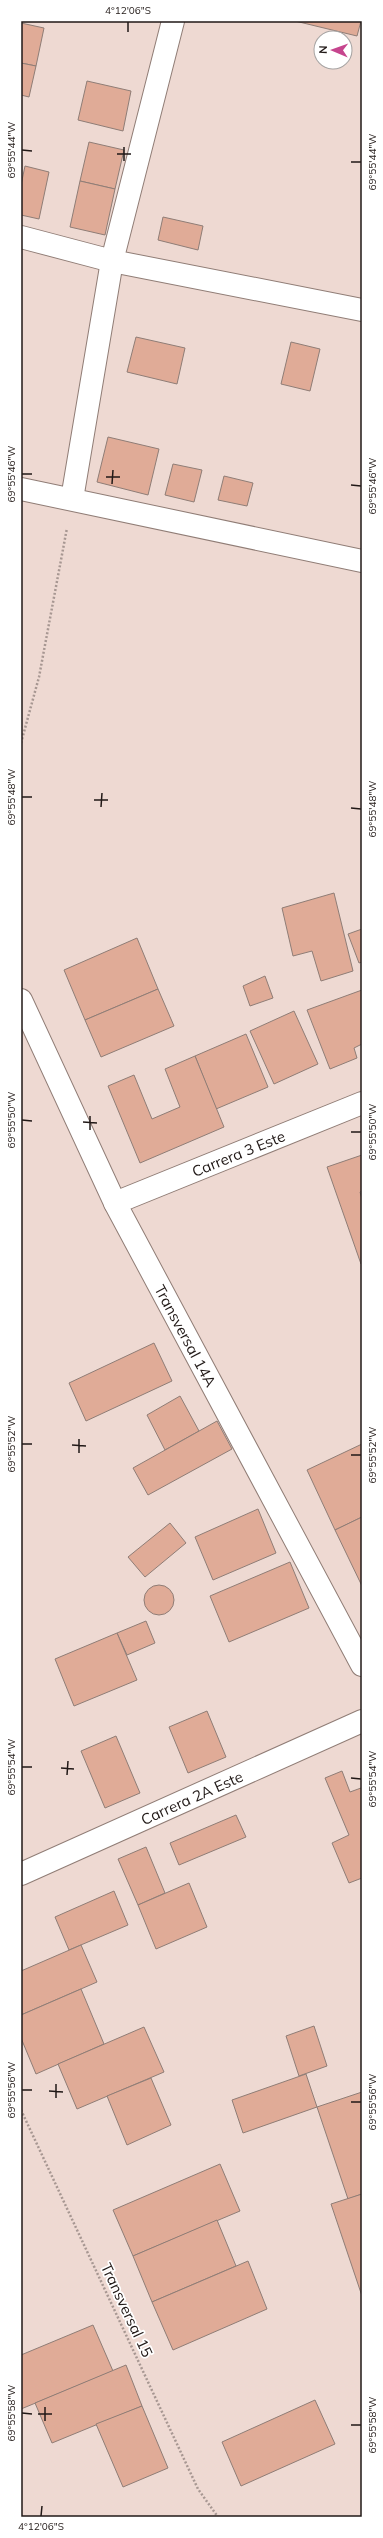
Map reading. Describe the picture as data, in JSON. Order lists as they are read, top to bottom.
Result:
{
  "streets": {
    "street": ["Carrera 3 Este", "Transversal 14A", "Carrera 2A Este"],
    "path": ["Transversal 15"]
  },
  "crossings": [
    ["Carrera 3 Este", "Transversal 14A"]
  ],
  "north": "left",
  "coordinates": [
    "4°12'06\"S",
    "69°55'44\"W",
    "69°55'46\"W",
    "69°55'48\"W",
    "69°55'50\"W",
    "69°55'52\"W",
    "69°55'54\"W",
    "69°55'56\"W",
    "69°55'58\"W"
  ]
}
